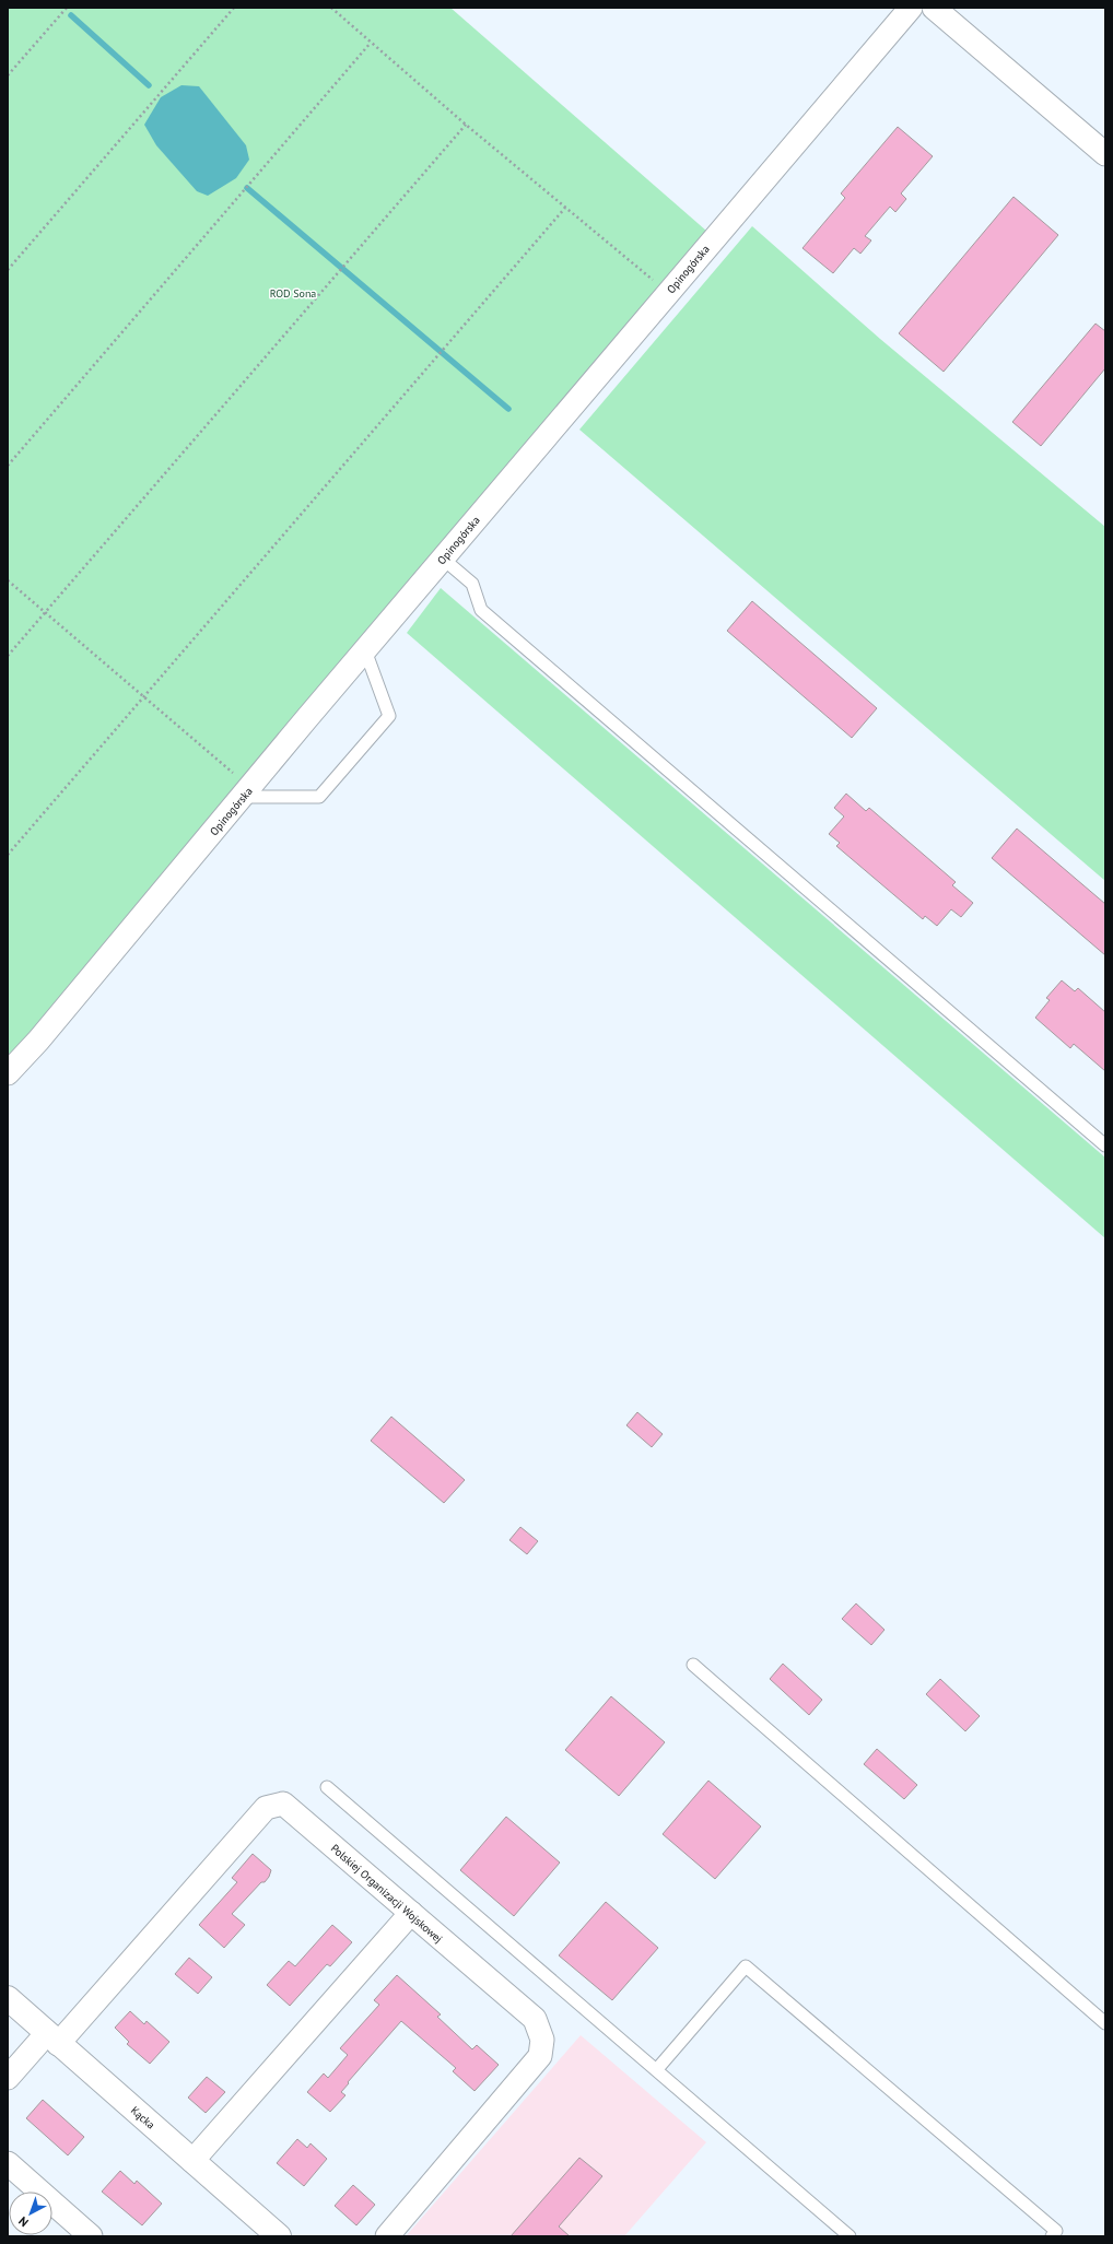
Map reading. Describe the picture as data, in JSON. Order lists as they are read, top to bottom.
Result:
{
  "streets": {
    "street": ["Opinogórska", "Polskiej Organizacji Wojskowej", "Kącka"]
  },
  "crossings": [
    ["Polskiej Organizacji Wojskowej", "Kącka"]
  ],
  "parks": ["ROD Sona"],
  "north": "bottom left"
}
